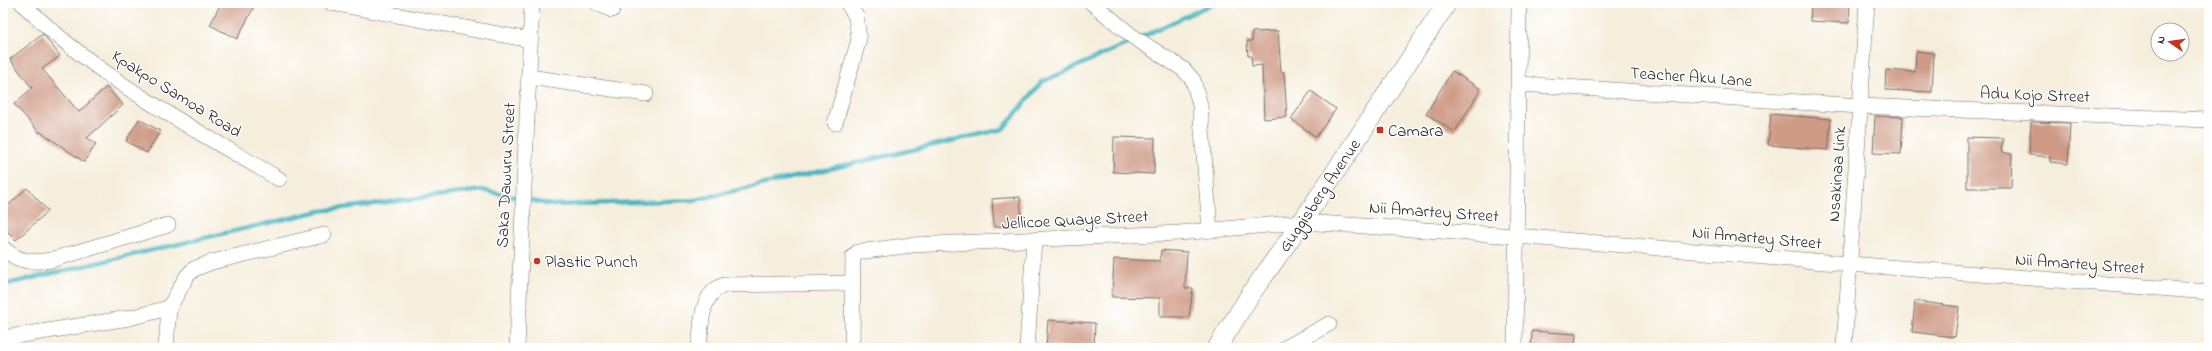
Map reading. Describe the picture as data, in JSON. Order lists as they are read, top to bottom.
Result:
{
  "streets": {
    "main road": ["Guggisberg Avenue"],
    "street": [
      "Teacher Aku Lane",
      "Kpakpo Samoa Road",
      "Adu Kojo Street",
      "Nsakinaa Link",
      "Saka Dawuru Street",
      "Nii Amartey Street",
      "Jellicoe Quaye Street"
    ]
  },
  "crossings": [
    ["Teacher Aku Lane", "Adu Kojo Street"],
    ["Teacher Aku Lane", "Nsakinaa Link"],
    ["Adu Kojo Street", "Nsakinaa Link"],
    ["Nsakinaa Link", "Nii Amartey Street"],
    ["Guggisberg Avenue", "Nii Amartey Street"],
    ["Guggisberg Avenue", "Jellicoe Quaye Street"],
    ["Nii Amartey Street", "Jellicoe Quaye Street"]
  ],
  "places": {
    "transit": ["Camara"],
    "other": ["Plastic Punch"]
  },
  "north": "left"
}
